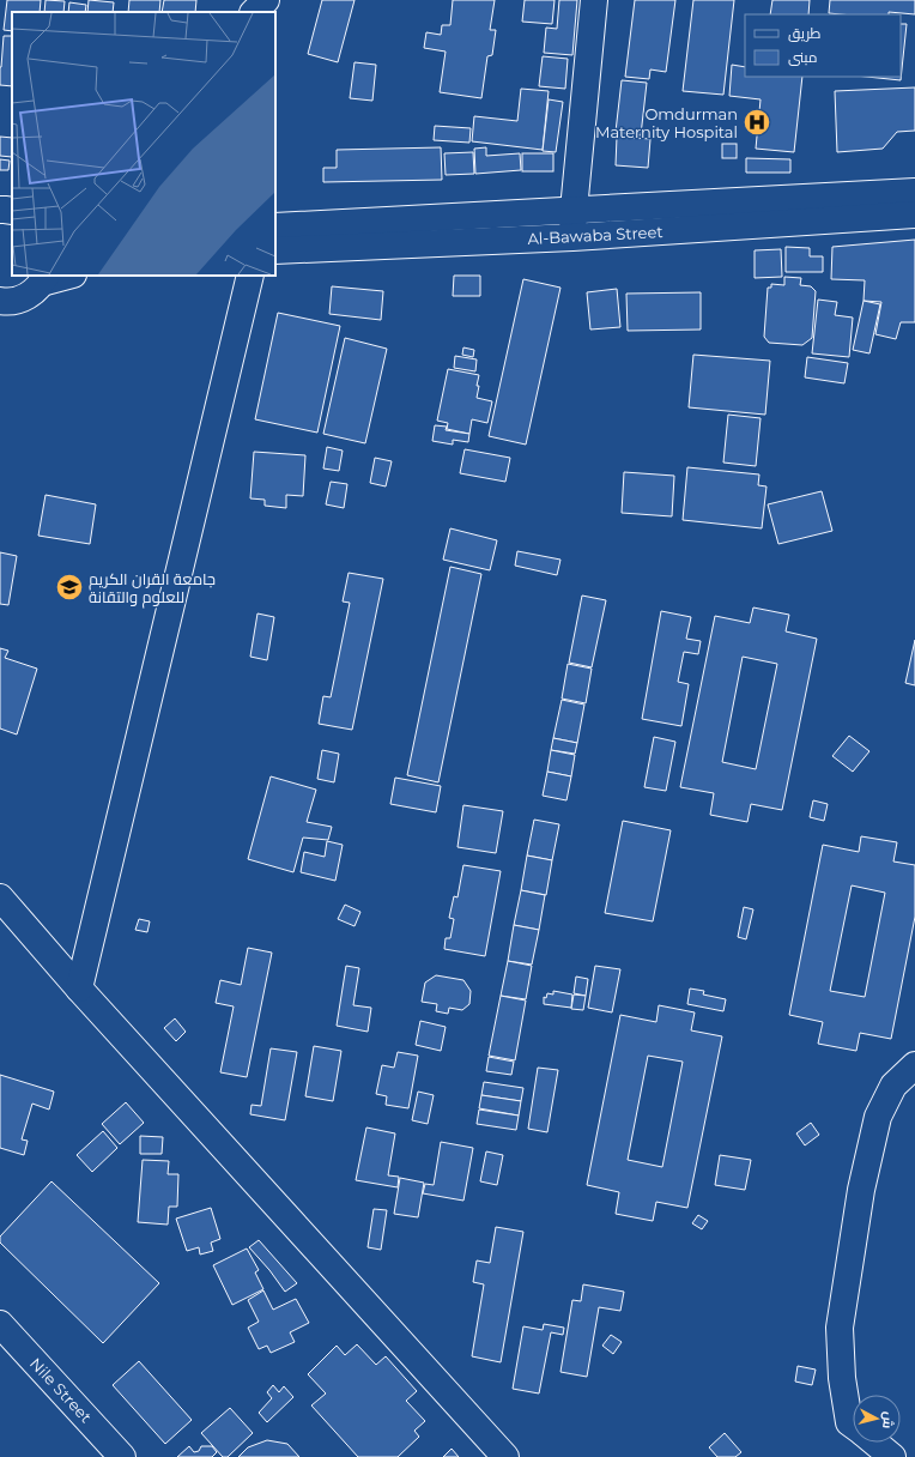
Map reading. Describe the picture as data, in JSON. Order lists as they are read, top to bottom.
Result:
{
  "streets": {
    "street": ["Al-Bawaba Street", "Nile Street"]
  },
  "places": {
    "hospital": ["Omdurman Maternity Hospital"],
    "school or university": ["جامعة القران الكريم للعلوم والتقانة"]
  },
  "legend": ["طريق", "مبنى"],
  "north": "right"
}
